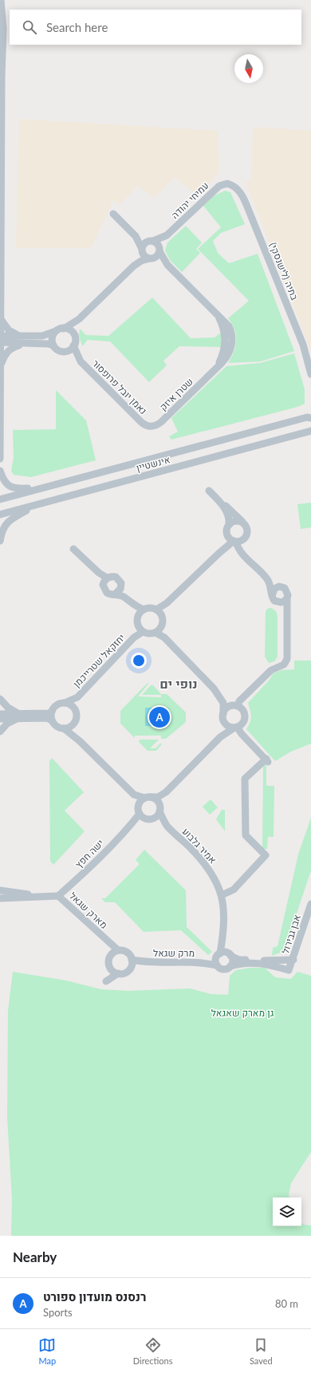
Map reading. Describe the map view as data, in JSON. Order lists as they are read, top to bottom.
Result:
{
  "streets": {
    "street": [
      "עמיחי יהודה",
      "בתיה (לישנסקי)",
      "נאמן יובל פרופסור",
      "שטרן איזק",
      "אינשטיין",
      "יחזקאל שטרייכמן",
      "אמיר גלבוע",
      "ישה חפץ",
      "מארק שגאל",
      "אבן גבירול",
      "מרק שגאל"
    ]
  },
  "crossings": [
    ["עמיחי יהודה", "בתיה (לישנסקי)"],
    ["עמיחי יהודה", "שטרן איזק"],
    ["נאמן יובל פרופסור", "שטרן איזק"],
    ["אמיר גלבוע", "ישה חפץ"],
    ["אמיר גלבוע", "אבן גבירול"],
    ["אמיר גלבוע", "מרק שגאל"],
    ["ישה חפץ", "מארק שגאל"],
    ["אבן גבירול", "מרק שגאל"]
  ],
  "districts": ["נופי ים"],
  "parks": ["גן מארק שאגאל"],
  "north": "bottom",
  "page": {
    "search": "Search here",
    "pins": "A",
    "heading": "Nearby",
    "list": [
      {
        "mark": "A",
        "name": "רנסנס מועדון ספורט",
        "note": "Sports",
        "value": "80 m"
      }
    ],
    "nav": ["Map", "Directions", "Saved"]
  }
}
